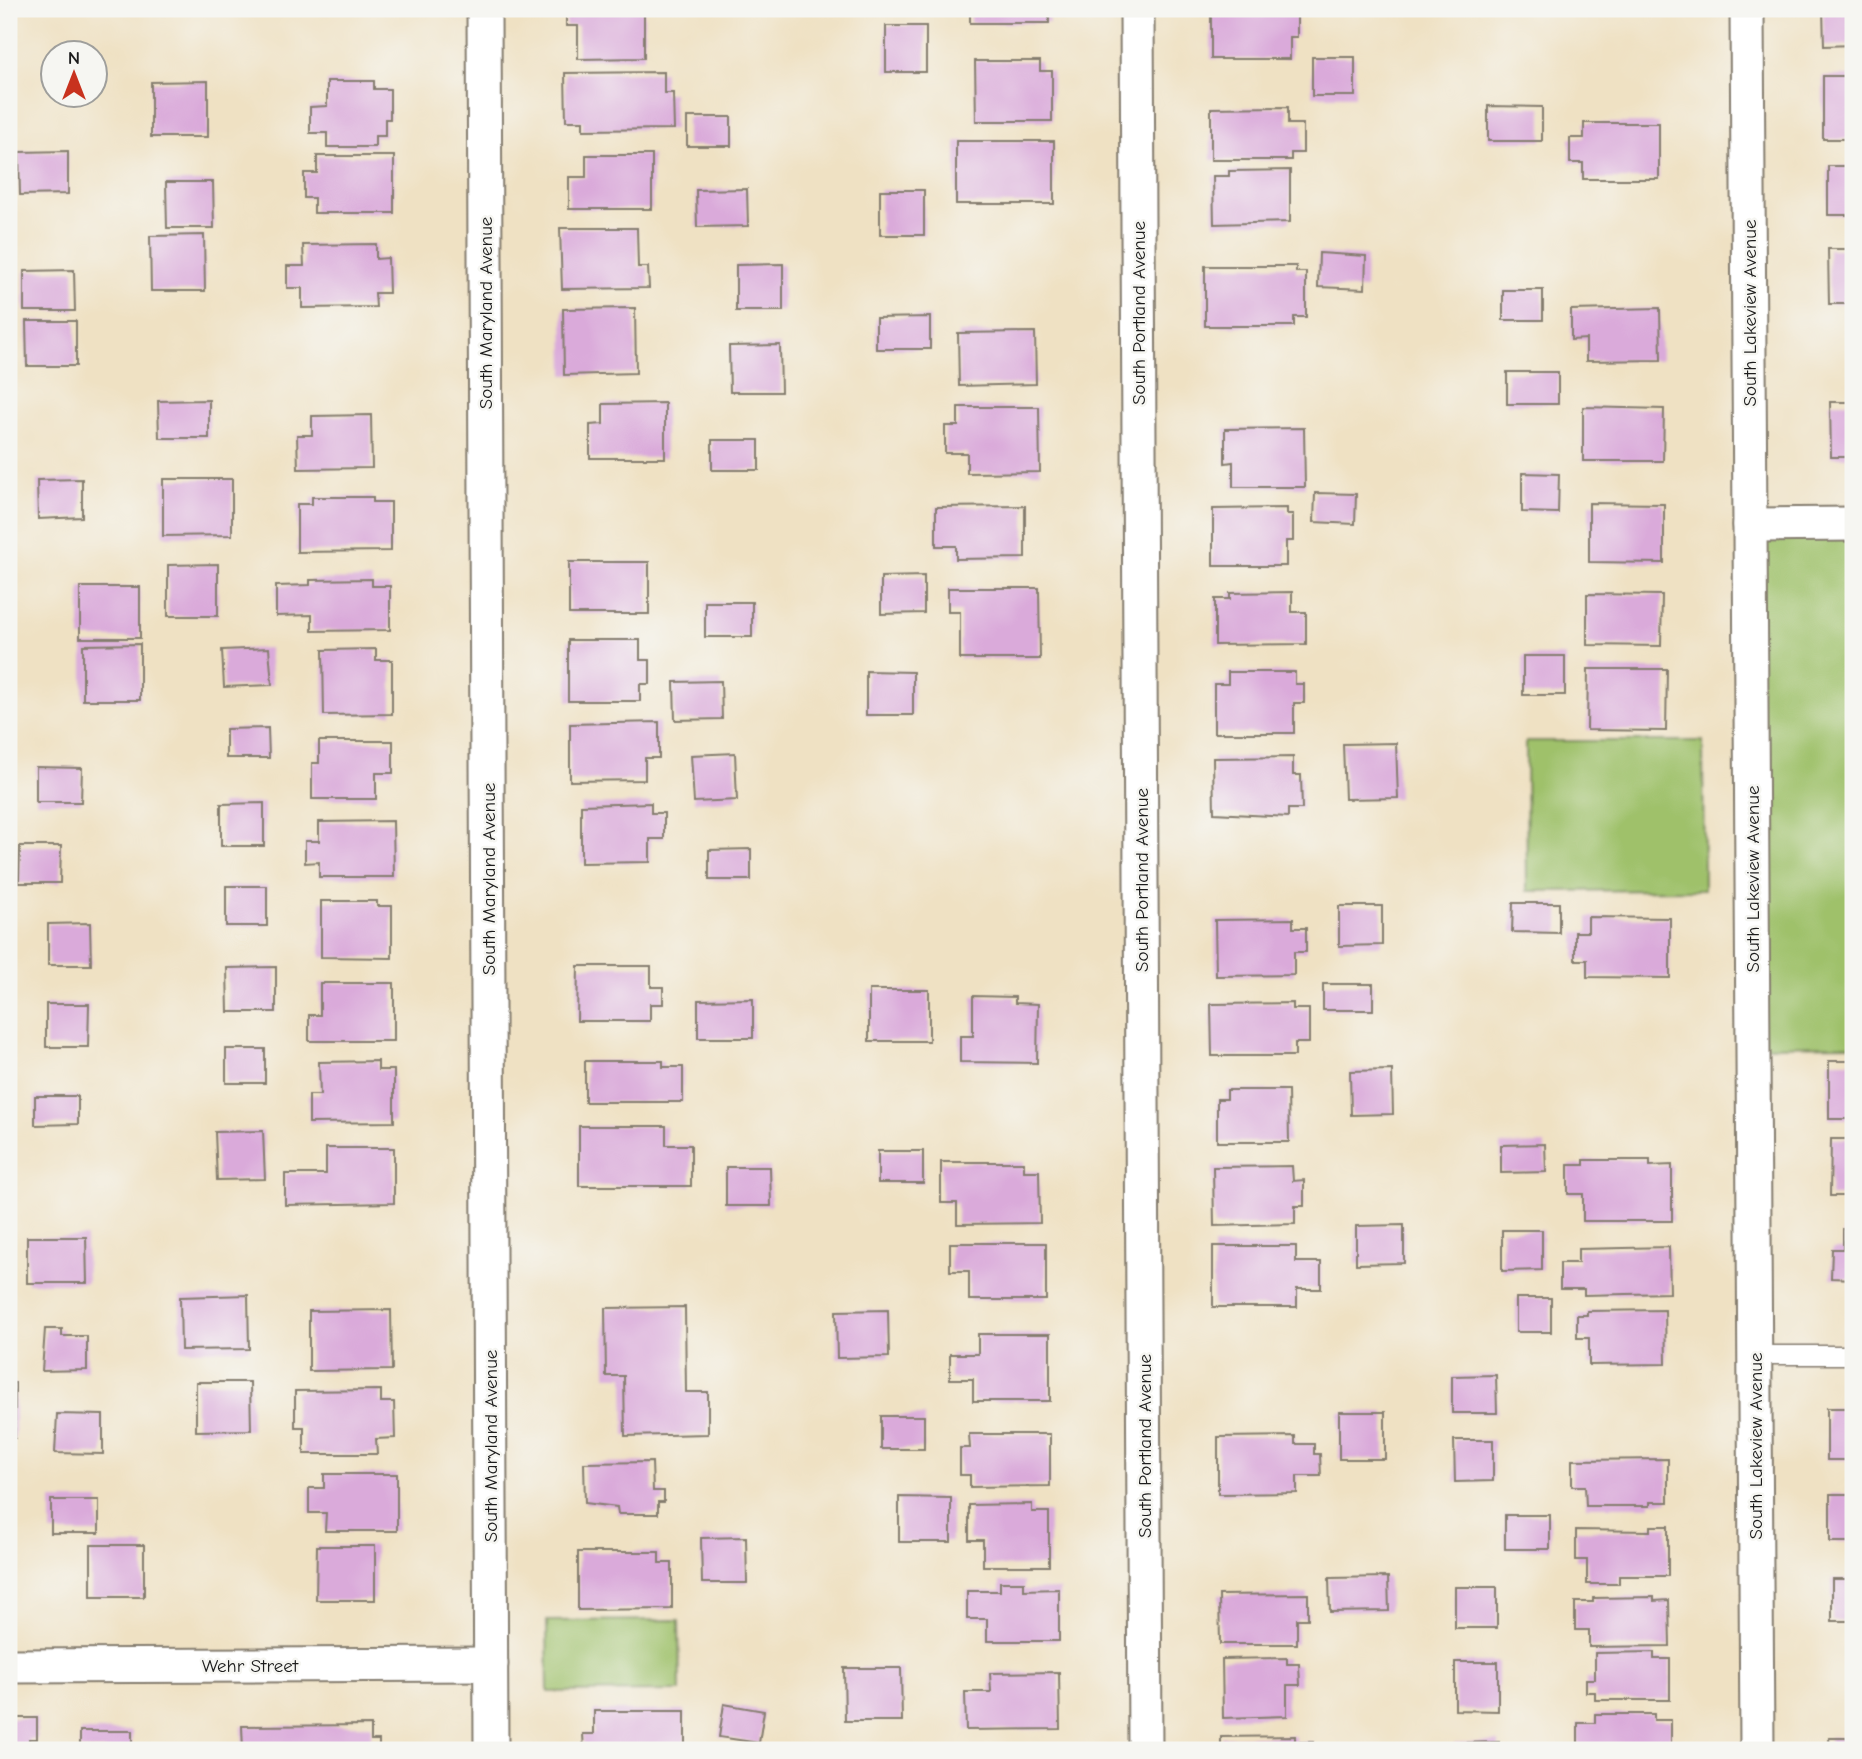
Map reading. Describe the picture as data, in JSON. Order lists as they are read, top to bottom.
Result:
{
  "streets": {
    "street": [
      "South Maryland Avenue",
      "South Portland Avenue",
      "South Lakeview Avenue",
      "Wehr Street"
    ]
  },
  "crossings": [
    ["South Maryland Avenue", "Wehr Street"]
  ],
  "north": "top"
}
